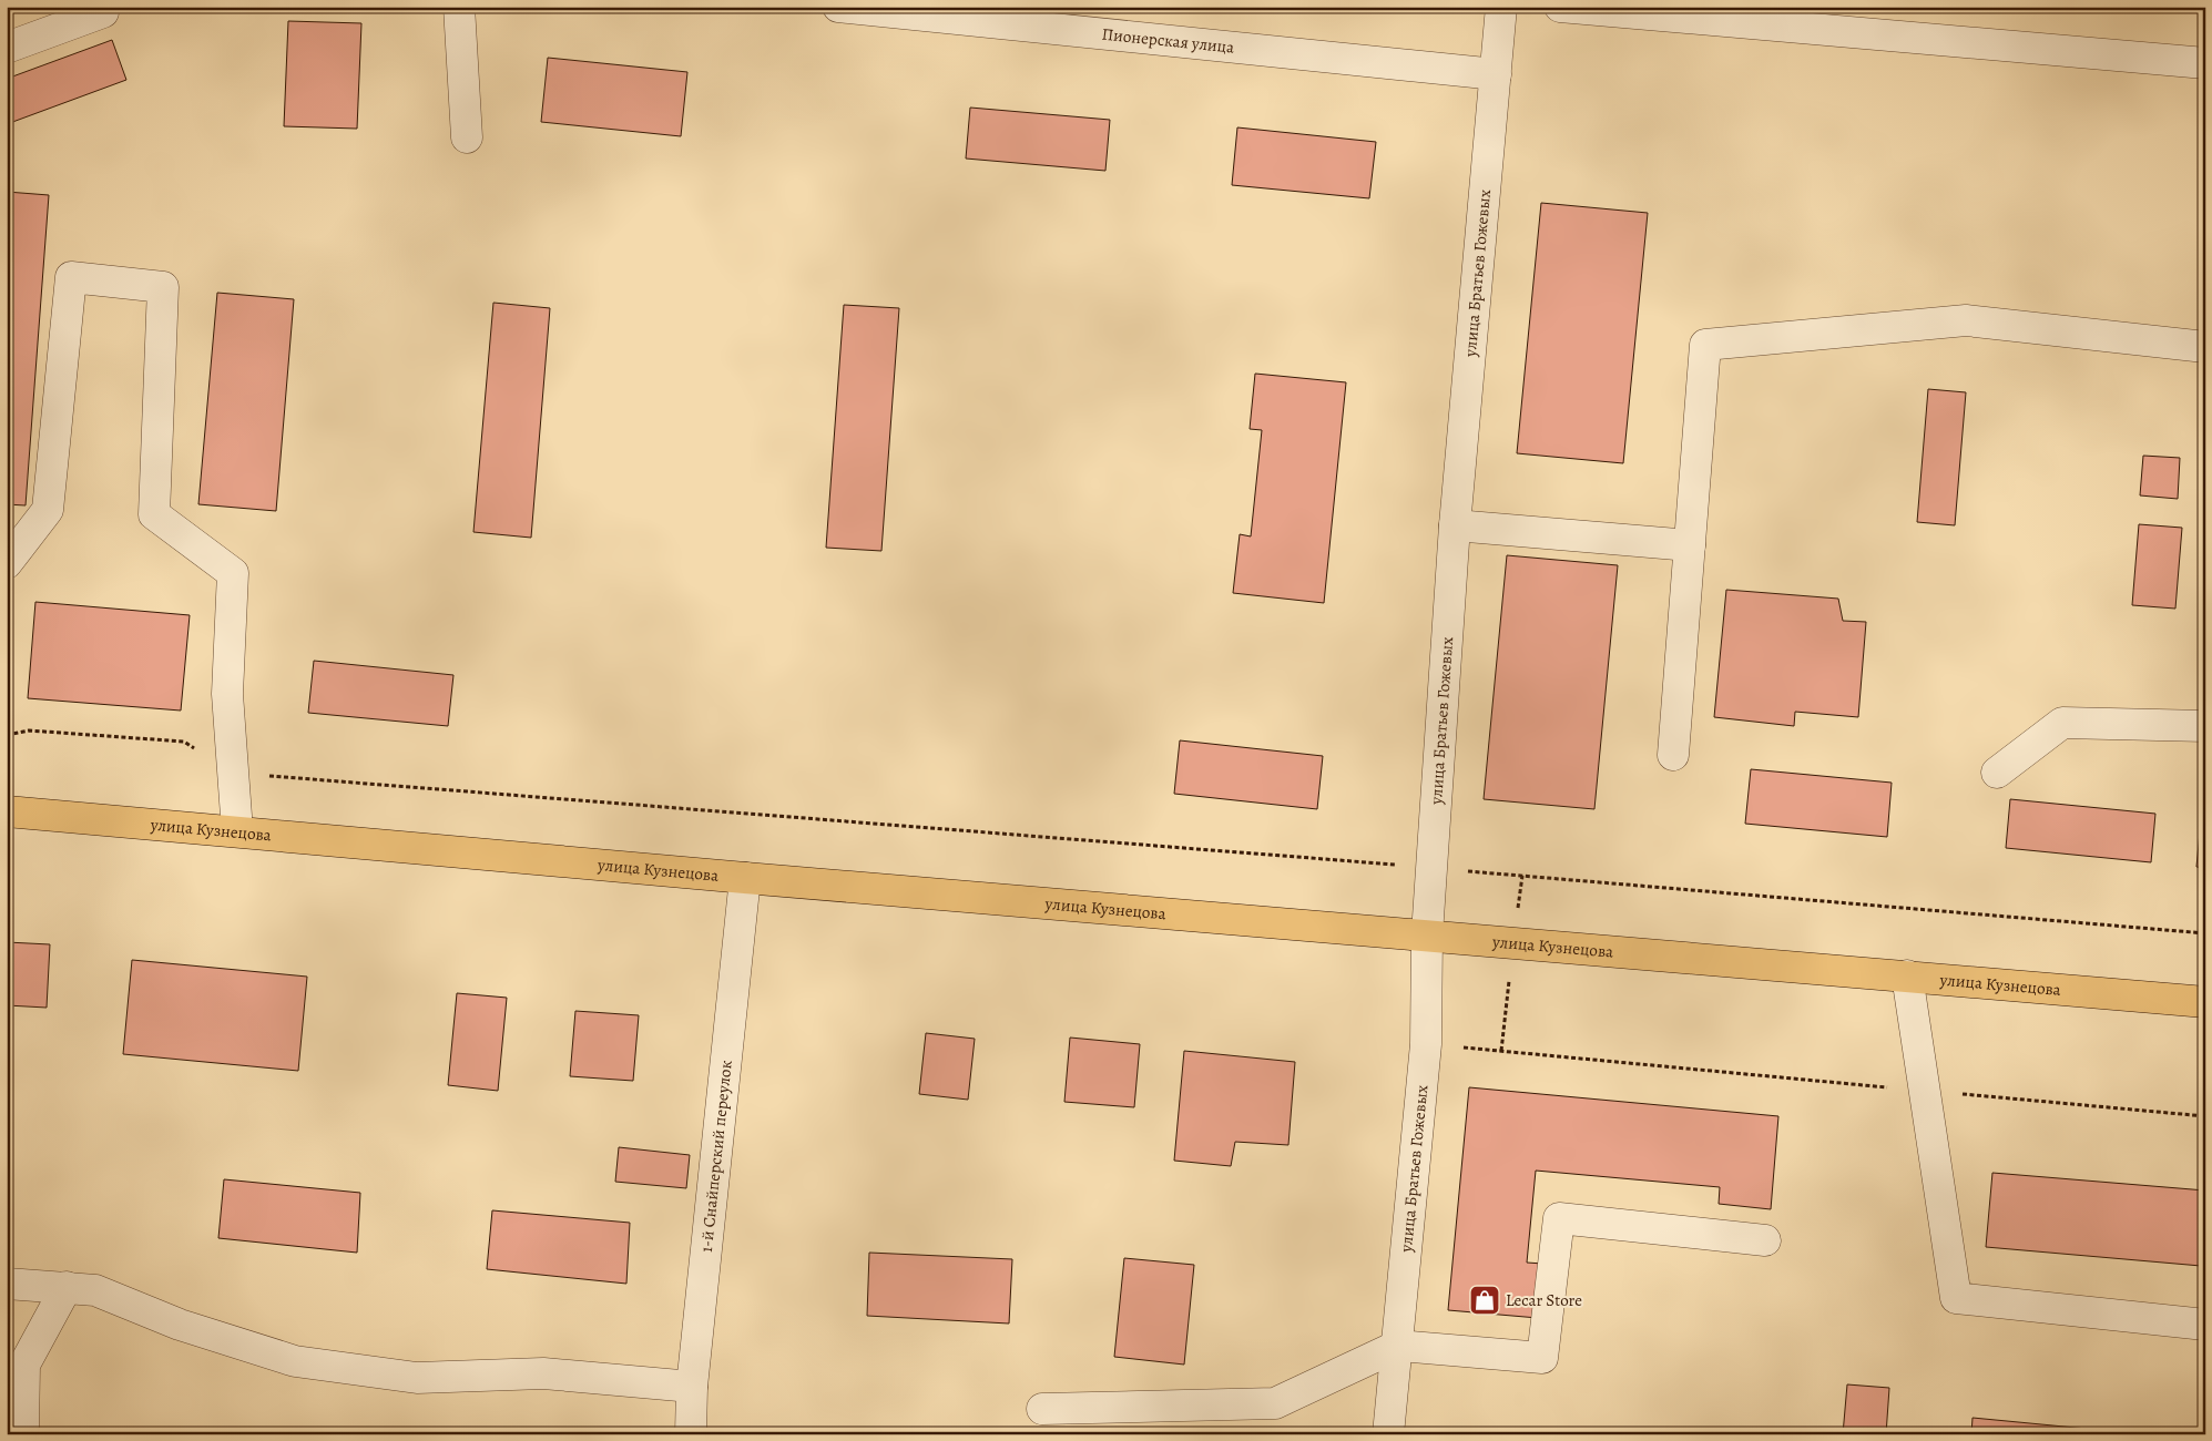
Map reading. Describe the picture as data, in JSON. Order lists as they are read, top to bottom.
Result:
{
  "streets": {
    "main road": ["улица Кузнецова"],
    "street": ["Пионерская улица", "улица Братьев Гожевых", "1-й Снайперский переулок"]
  },
  "crossings": [
    ["Пионерская улица", "улица Братьев Гожевых"],
    ["улица Братьев Гожевых", "улица Кузнецова"],
    ["улица Кузнецова", "1-й Снайперский переулок"]
  ],
  "places": {
    "shop": ["Lecar Store"]
  }
}
